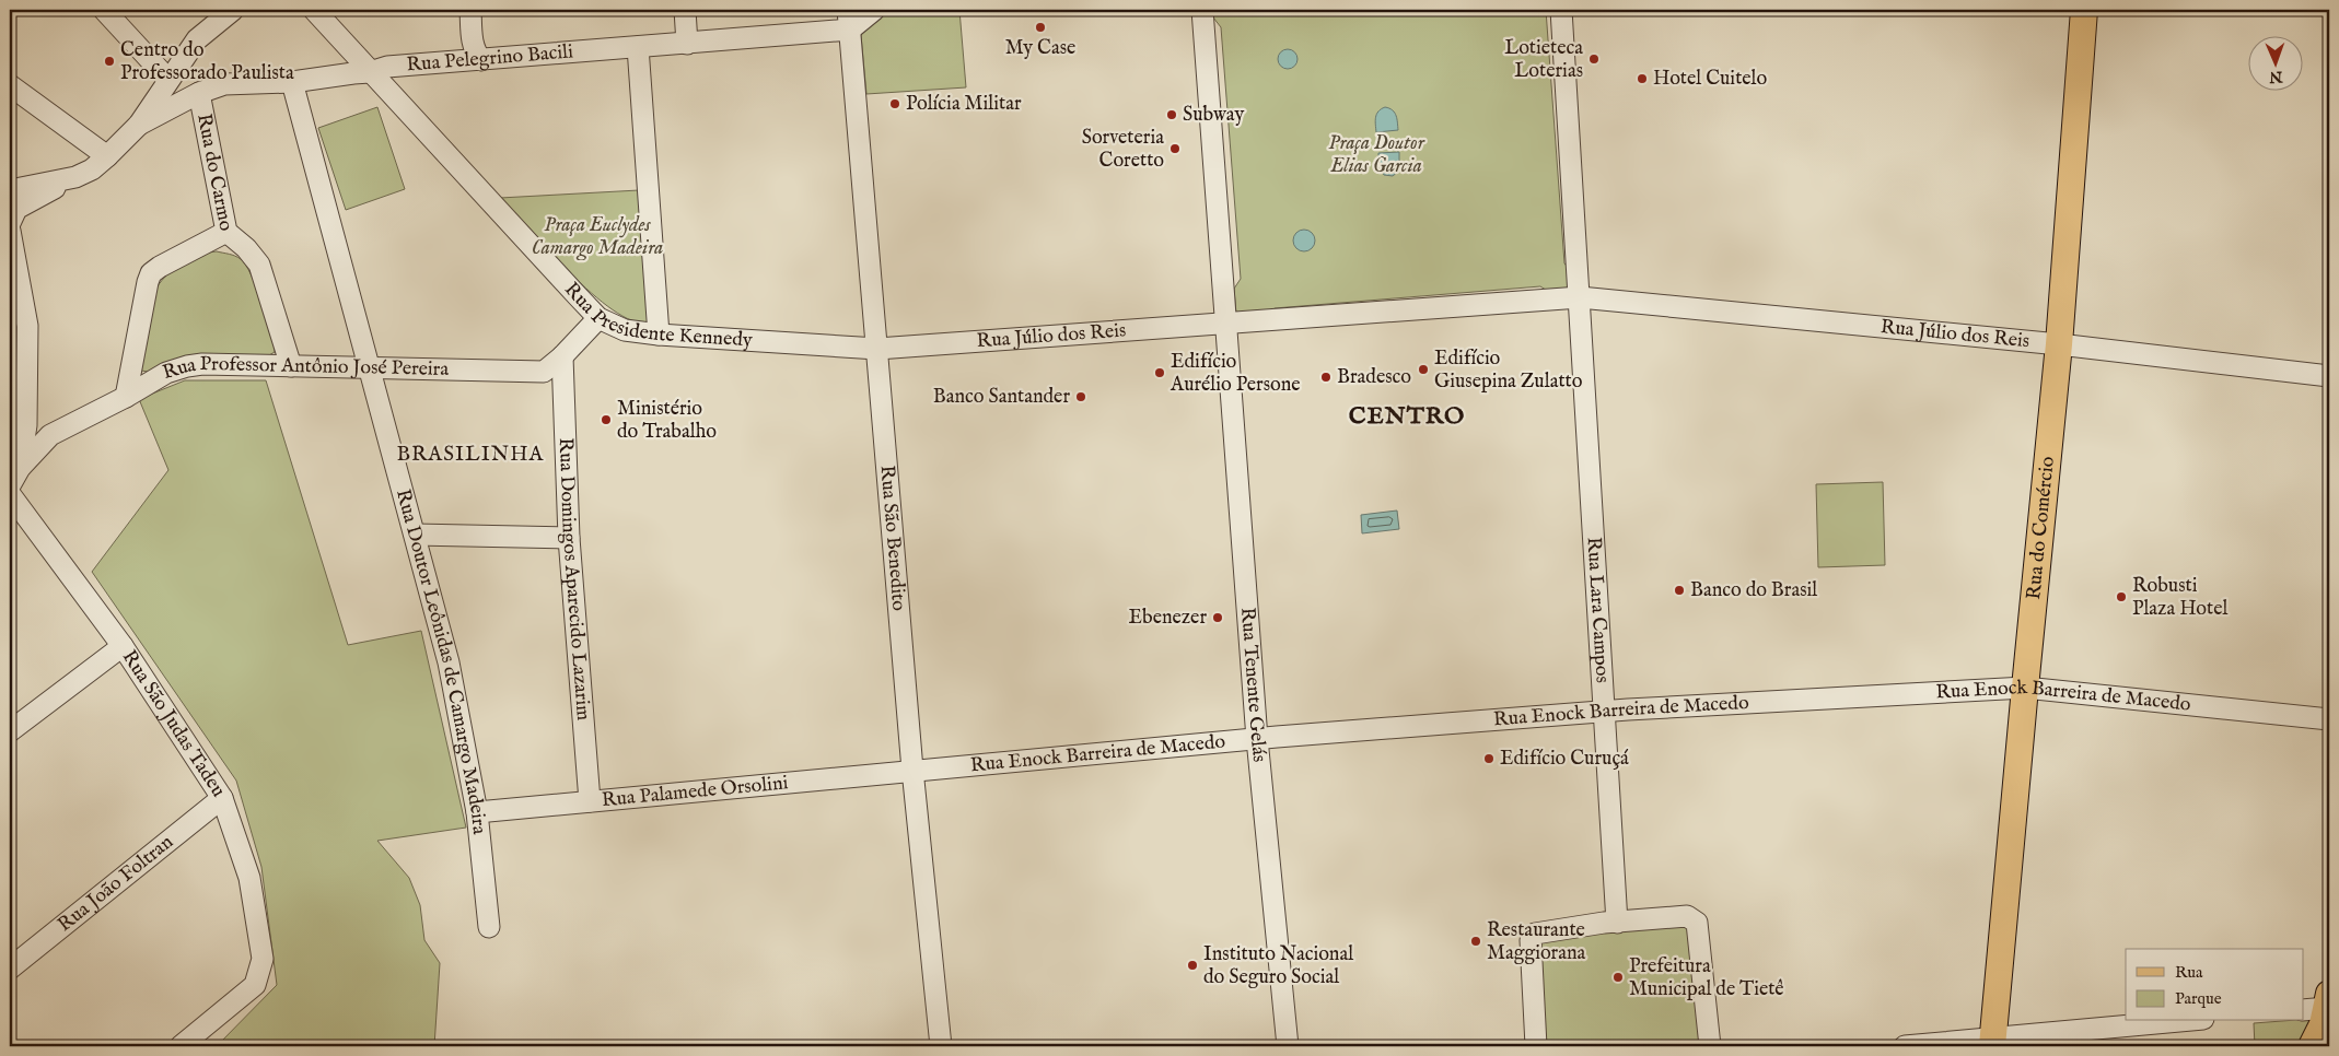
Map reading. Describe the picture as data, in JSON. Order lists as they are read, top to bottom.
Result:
{
  "streets": {
    "main road": ["Rua do Comércio"],
    "street": [
      "Rua Pelegrino Bacili",
      "Rua do Carmo",
      "Rua Presidente Kennedy",
      "Rua Júlio dos Reis",
      "Rua Professor Antônio José Pereira",
      "Rua São Benedito",
      "Rua Domingos Aparecido Lazarim",
      "Rua Lara Campos",
      "Rua Doutor Leônidas de Camargo Madeira",
      "Rua Tenente Gelás",
      "Rua Enock Barreira de Macedo",
      "Rua São Judas Tadeu",
      "Rua Palamede Orsolini",
      "Rua João Foltran"
    ]
  },
  "crossings": [
    ["Rua Pelegrino Bacili", "Rua do Carmo"],
    ["Rua Pelegrino Bacili", "Rua Presidente Kennedy"],
    ["Rua Pelegrino Bacili", "Rua São Benedito"],
    ["Rua Pelegrino Bacili", "Rua Doutor Leônidas de Camargo Madeira"],
    ["Rua do Carmo", "Rua Professor Antônio José Pereira"],
    ["Rua Presidente Kennedy", "Rua Júlio dos Reis"],
    ["Rua Presidente Kennedy", "Rua Professor Antônio José Pereira"],
    ["Rua Presidente Kennedy", "Rua São Benedito"],
    ["Rua Júlio dos Reis", "Rua do Comércio"],
    ["Rua Júlio dos Reis", "Rua São Benedito"],
    ["Rua Júlio dos Reis", "Rua Lara Campos"],
    ["Rua Júlio dos Reis", "Rua Tenente Gelás"],
    ["Rua Professor Antônio José Pereira", "Rua Domingos Aparecido Lazarim"],
    ["Rua Professor Antônio José Pereira", "Rua Doutor Leônidas de Camargo Madeira"],
    ["Rua do Comércio", "Rua Enock Barreira de Macedo"],
    ["Rua São Benedito", "Rua Enock Barreira de Macedo"],
    ["Rua São Benedito", "Rua Palamede Orsolini"],
    ["Rua Domingos Aparecido Lazarim", "Rua Palamede Orsolini"],
    ["Rua Lara Campos", "Rua Enock Barreira de Macedo"],
    ["Rua Doutor Leônidas de Camargo Madeira", "Rua Palamede Orsolini"],
    ["Rua Tenente Gelás", "Rua Enock Barreira de Macedo"],
    ["Rua Enock Barreira de Macedo", "Rua Palamede Orsolini"],
    ["Rua São Judas Tadeu", "Rua João Foltran"]
  ],
  "districts": ["CENTRO", "BRASILINHA"],
  "parks": ["Praça Doutor Elias Garcia", "Praça Euclydes Camargo Madeira"],
  "places": [
    "My Case",
    "Lotieteca Loterias",
    "Centro do Professorado Paulista",
    "Hotel Cuitelo",
    "Polícia Militar",
    "Subway",
    "Sorveteria Coretto",
    "Edifício Giusepina Zulatto",
    "Edifício Aurélio Persone",
    "Bradesco",
    "Banco Santander",
    "Ministério do Trabalho",
    "Banco do Brasil",
    "Robusti Plaza Hotel",
    "Ebenezer",
    "Edifício Curuçá",
    "Restaurante Maggiorana",
    "Instituto Nacional do Seguro Social",
    "Prefeitura Municipal de Tietê"
  ],
  "legend": ["Rua", "Parque"],
  "north": "bottom"
}
